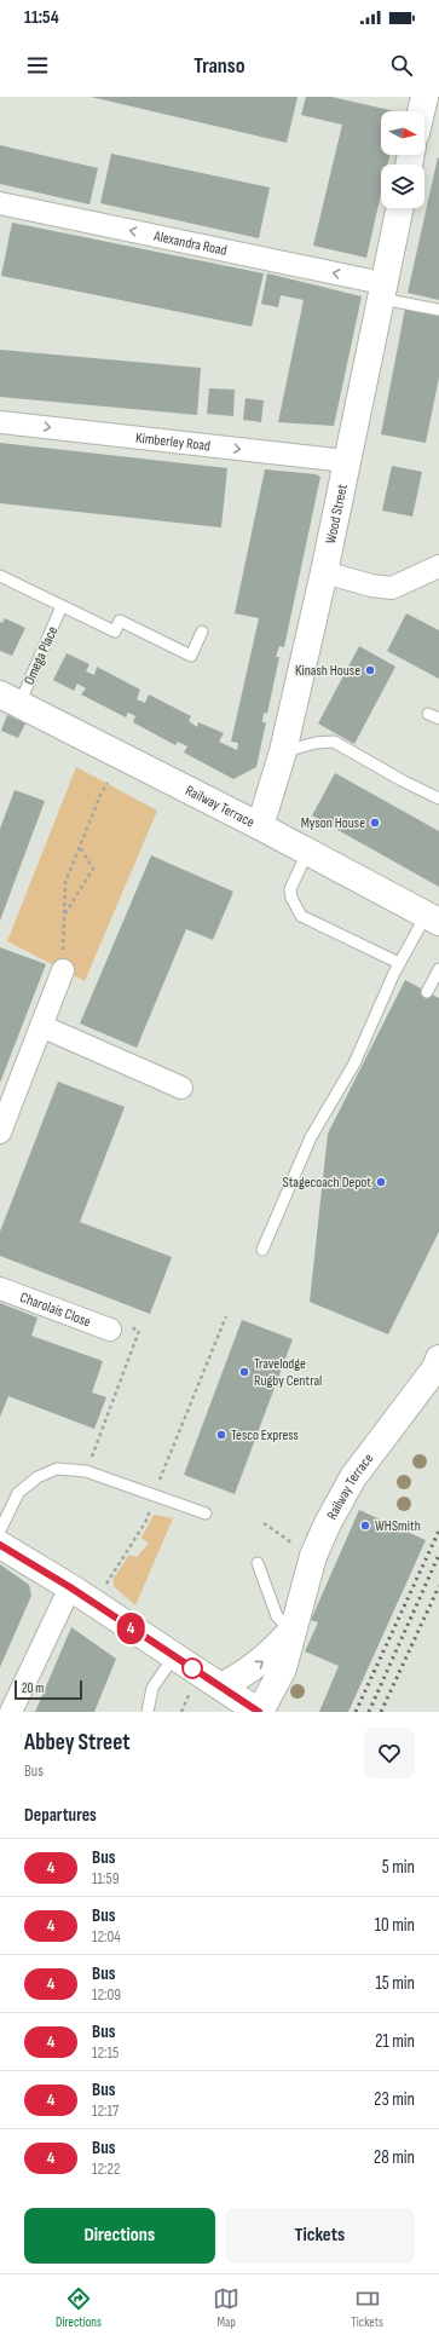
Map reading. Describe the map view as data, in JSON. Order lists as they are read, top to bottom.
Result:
{
  "streets": {
    "street": [
      "Alexandra Road",
      "Kimberley Road",
      "Wood Street",
      "Railway Terrace",
      "Charolais Close"
    ],
    "lane": ["Omega Place"]
  },
  "crossings": [
    ["Alexandra Road", "Wood Street"],
    ["Kimberley Road", "Wood Street"],
    ["Wood Street", "Railway Terrace"],
    ["Omega Place", "Railway Terrace"]
  ],
  "one_way": ["Alexandra Road", "Kimberley Road"],
  "places": [
    "Kinash House",
    "Myson House",
    "Stagecoach Depot",
    "Travelodge Rugby Central",
    "Tesco Express",
    "WHSmith"
  ],
  "lines": ["bus line 4"],
  "scale_bar": "20 m",
  "north": "right",
  "page": {
    "status": "11:54",
    "header": "Transo",
    "on_map": "4",
    "scale": "20 m",
    "heading": [
      ["Abbey Street", "Bus"],
      "Departures"
    ],
    "list": [
      {
        "mark": "4",
        "name": "Bus",
        "note": "11:59",
        "value": "5 min"
      },
      {
        "mark": "4",
        "name": "Bus",
        "note": "12:04",
        "value": "10 min"
      },
      {
        "mark": "4",
        "name": "Bus",
        "note": "12:09",
        "value": "15 min"
      },
      {
        "mark": "4",
        "name": "Bus",
        "note": "12:15",
        "value": "21 min"
      },
      {
        "mark": "4",
        "name": "Bus",
        "note": "12:17",
        "value": "23 min"
      },
      {
        "mark": "4",
        "name": "Bus",
        "note": "12:22",
        "value": "28 min"
      }
    ],
    "buttons": ["Directions", "Tickets"],
    "tabs": ["Directions", "Map", "Tickets"]
  }
}
